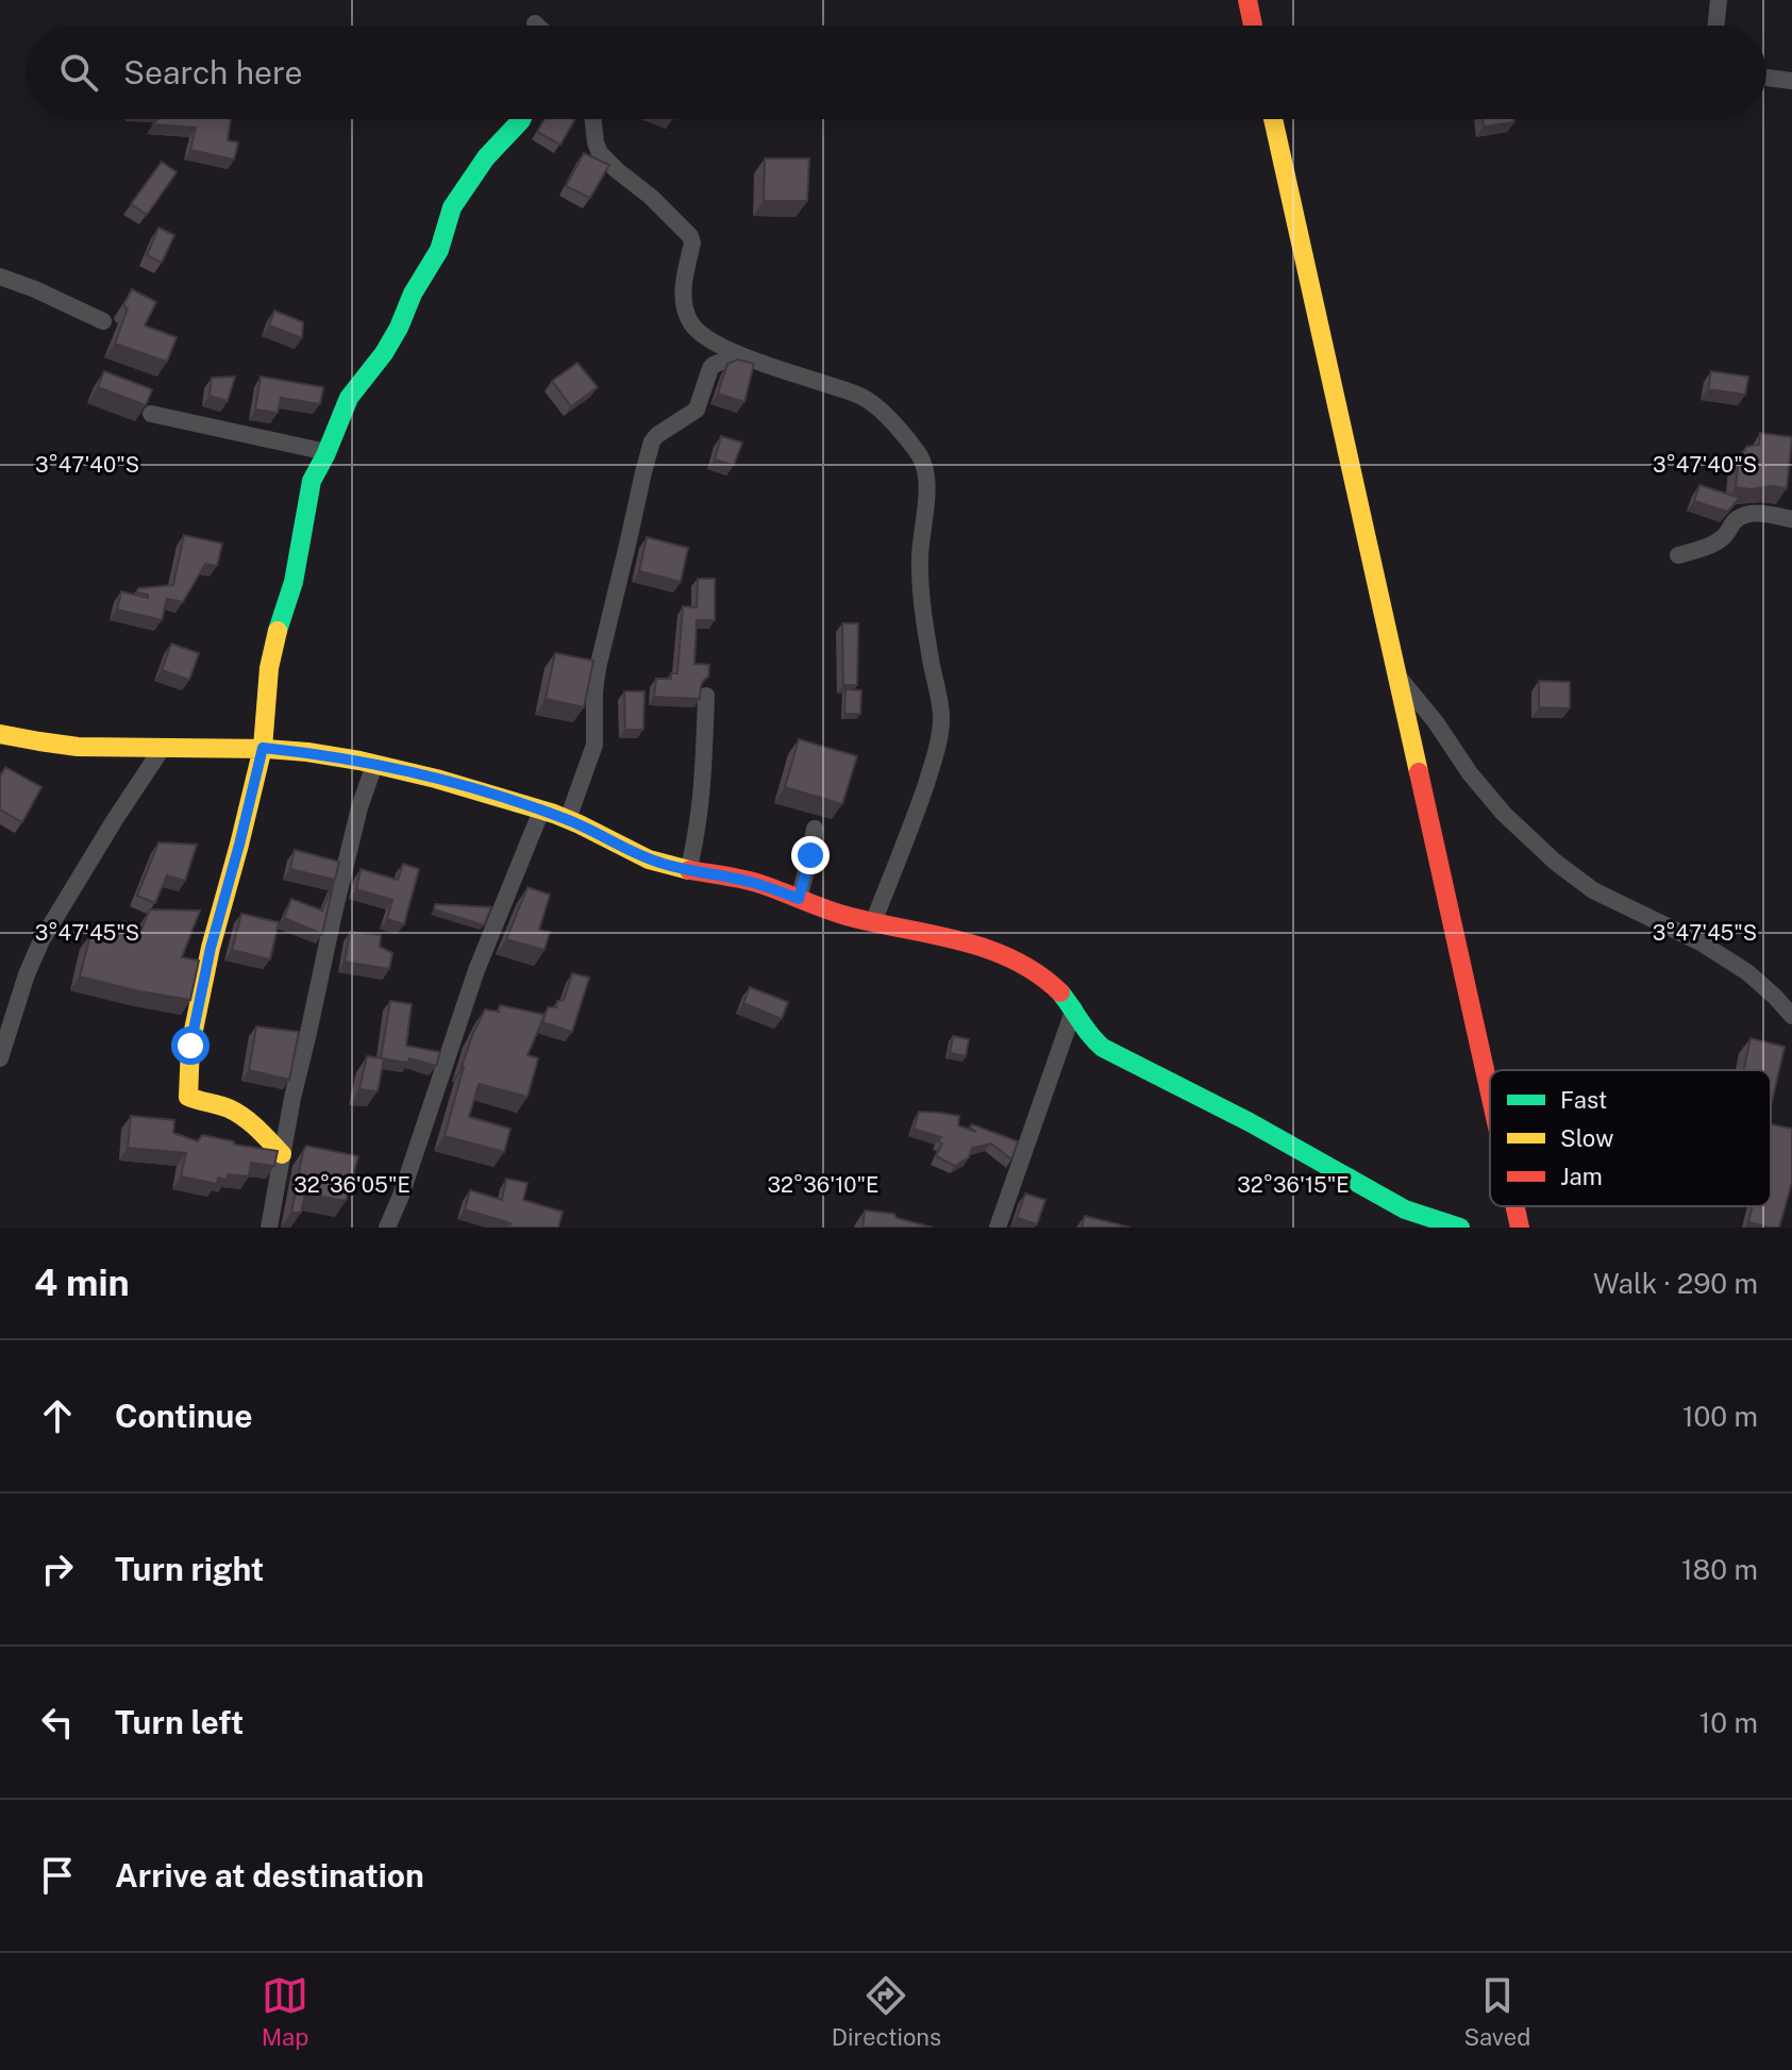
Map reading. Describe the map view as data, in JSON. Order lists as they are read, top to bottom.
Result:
{
  "legend": ["Fast", "Slow", "Jam"],
  "page": {
    "search": "Search here",
    "heading": ["4 min", "Walk · 290 m"],
    "list": [
      ["Continue", "100 m"],
      ["Turn right", "180 m"],
      ["Turn left", "10 m"],
      "Arrive at destination"
    ],
    "nav": ["Map", "Directions", "Saved"]
  },
  "coordinates": [
    "3°47'40\"S",
    "3°47'45\"S",
    "32°36'05\"E",
    "32°36'10\"E",
    "32°36'15\"E"
  ]
}
